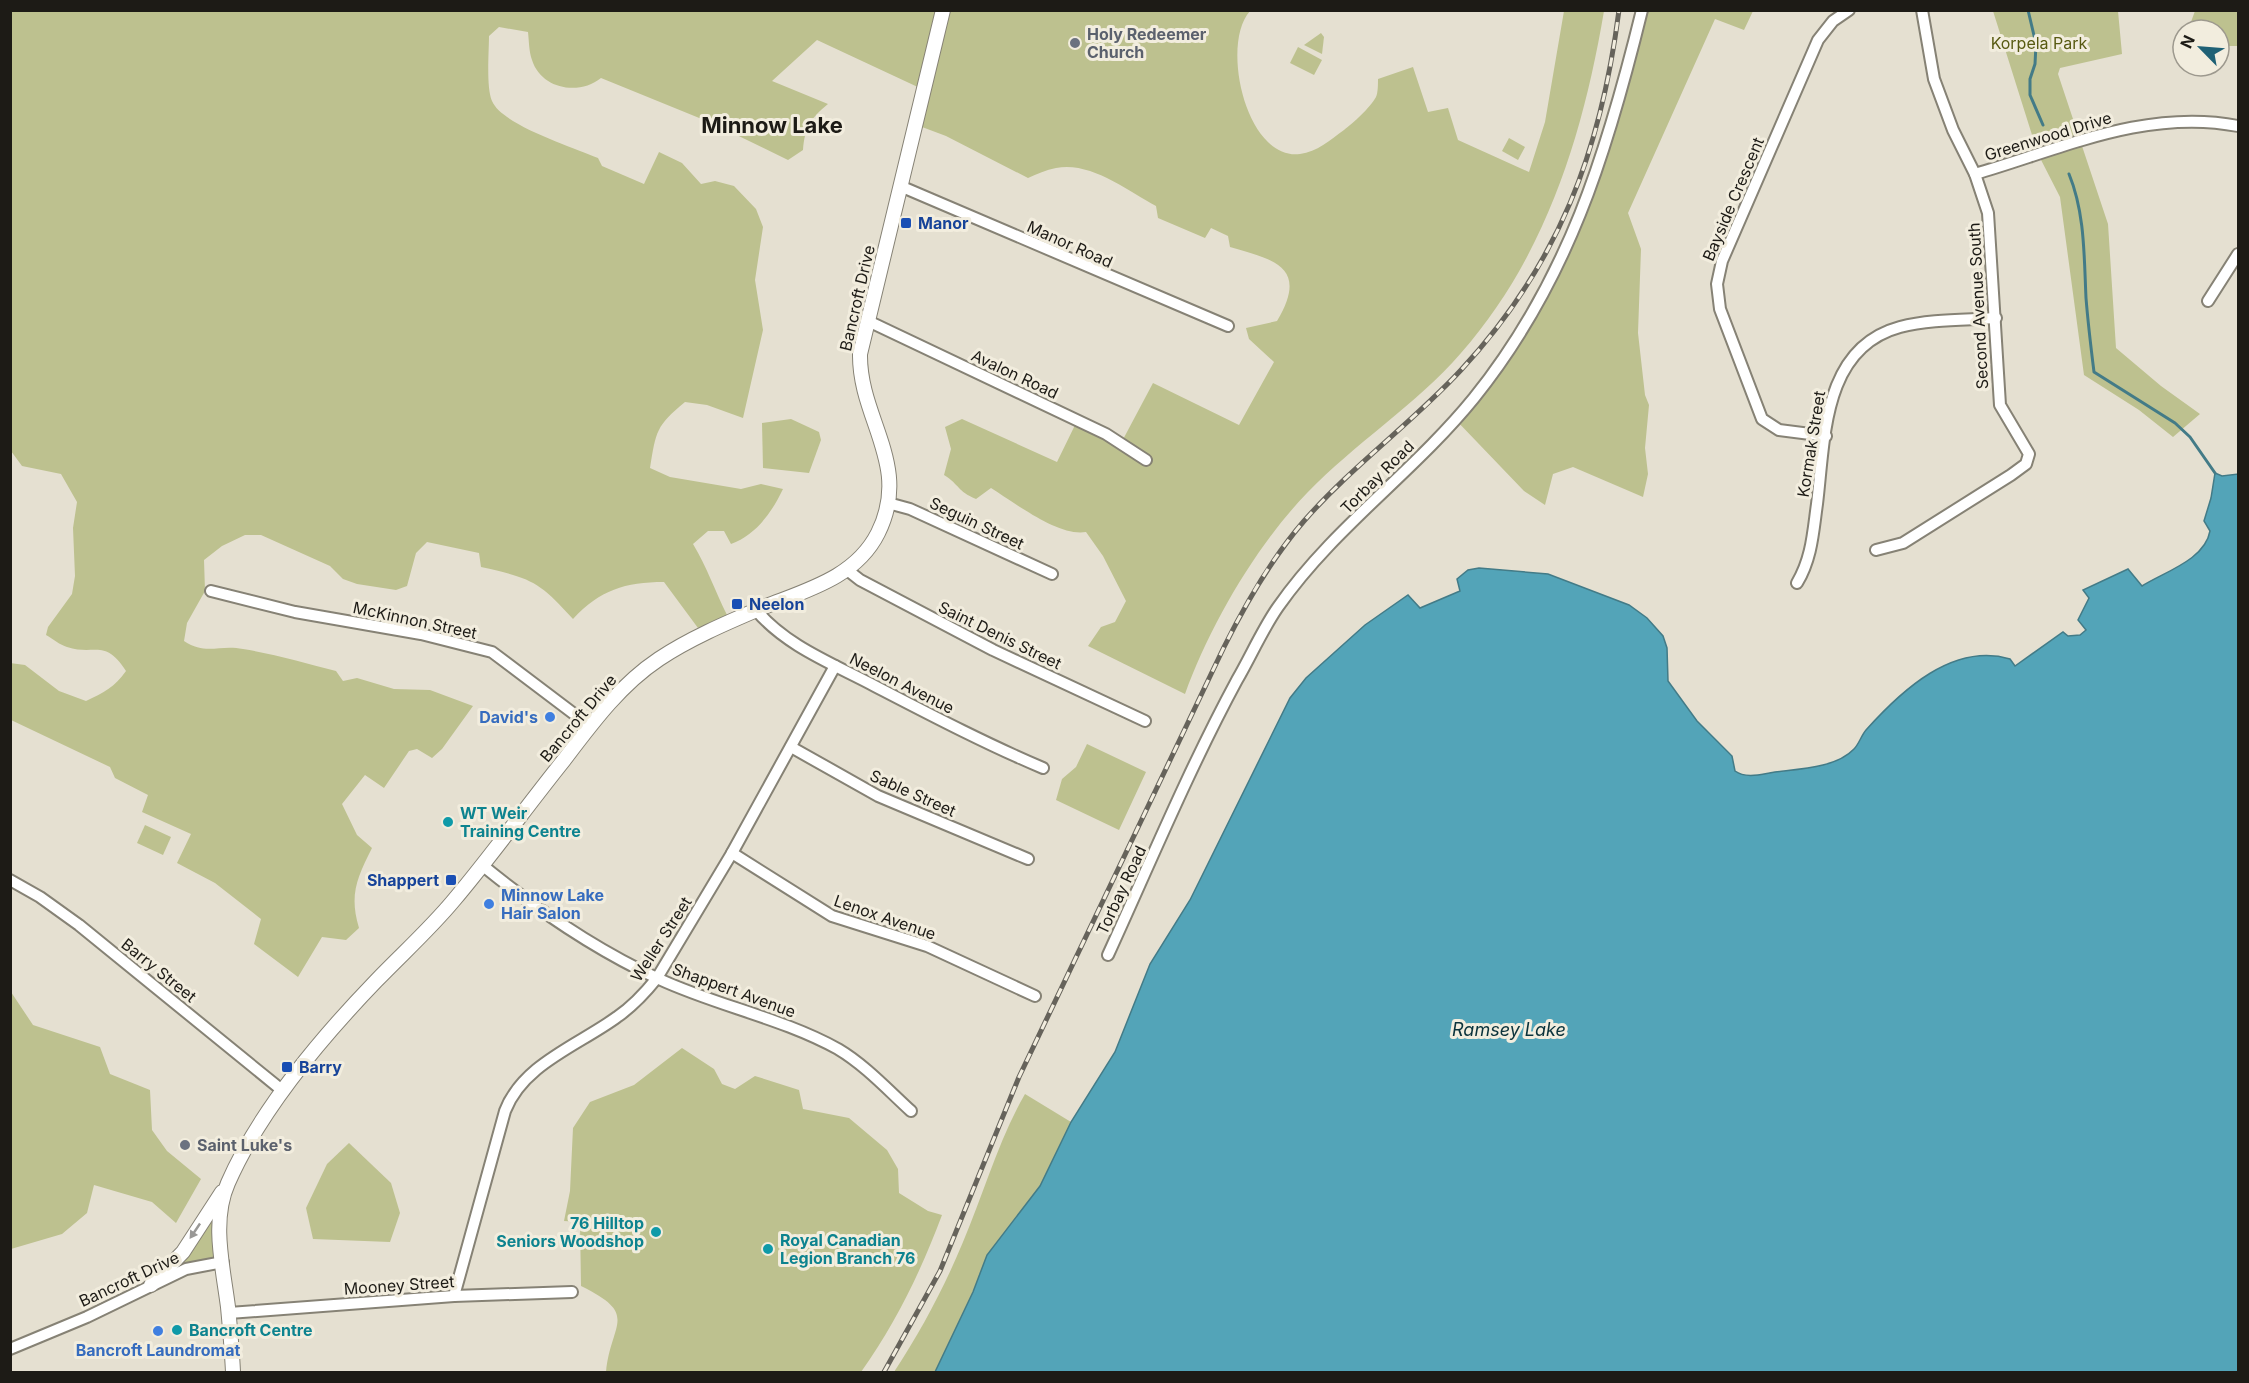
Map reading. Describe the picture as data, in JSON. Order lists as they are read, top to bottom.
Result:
{
  "streets": {
    "main road": ["Bancroft Drive"],
    "street": [
      "Greenwood Drive",
      "Bayside Crescent",
      "Manor Road",
      "Second Avenue South",
      "Avalon Road",
      "Kormak Street",
      "Torbay Road",
      "Seguin Street",
      "McKinnon Street",
      "Saint Denis Street",
      "Neelon Avenue",
      "Sable Street",
      "Lenox Avenue",
      "Weller Street",
      "Barry Street",
      "Shappert Avenue",
      "Mooney Street"
    ]
  },
  "crossings": [
    ["Greenwood Drive", "Second Avenue South"],
    ["Bayside Crescent", "Kormak Street"],
    ["Manor Road", "Bancroft Drive"],
    ["Bancroft Drive", "Avalon Road"],
    ["Bancroft Drive", "Seguin Street"],
    ["Bancroft Drive", "McKinnon Street"],
    ["Bancroft Drive", "Saint Denis Street"],
    ["Bancroft Drive", "Neelon Avenue"],
    ["Bancroft Drive", "Barry Street"],
    ["Bancroft Drive", "Shappert Avenue"],
    ["Second Avenue South", "Kormak Street"],
    ["Neelon Avenue", "Weller Street"],
    ["Sable Street", "Weller Street"],
    ["Lenox Avenue", "Weller Street"],
    ["Weller Street", "Shappert Avenue"],
    ["Weller Street", "Mooney Street"]
  ],
  "districts": ["Minnow Lake"],
  "water": ["Ramsey Lake"],
  "parks": ["Korpela Park"],
  "places": {
    "other": [
      "Holy Redeemer Church",
      "David's",
      "WT Weir Training Centre",
      "Minnow Lake Hair Salon",
      "Saint Luke's",
      "76 Hilltop Seniors Woodshop",
      "Royal Canadian Legion Branch 76",
      "Bancroft Centre",
      "Bancroft Laundromat"
    ],
    "transit": [
      "Manor",
      "Neelon",
      "Shappert",
      "Barry"
    ]
  },
  "north": "top left"
}
